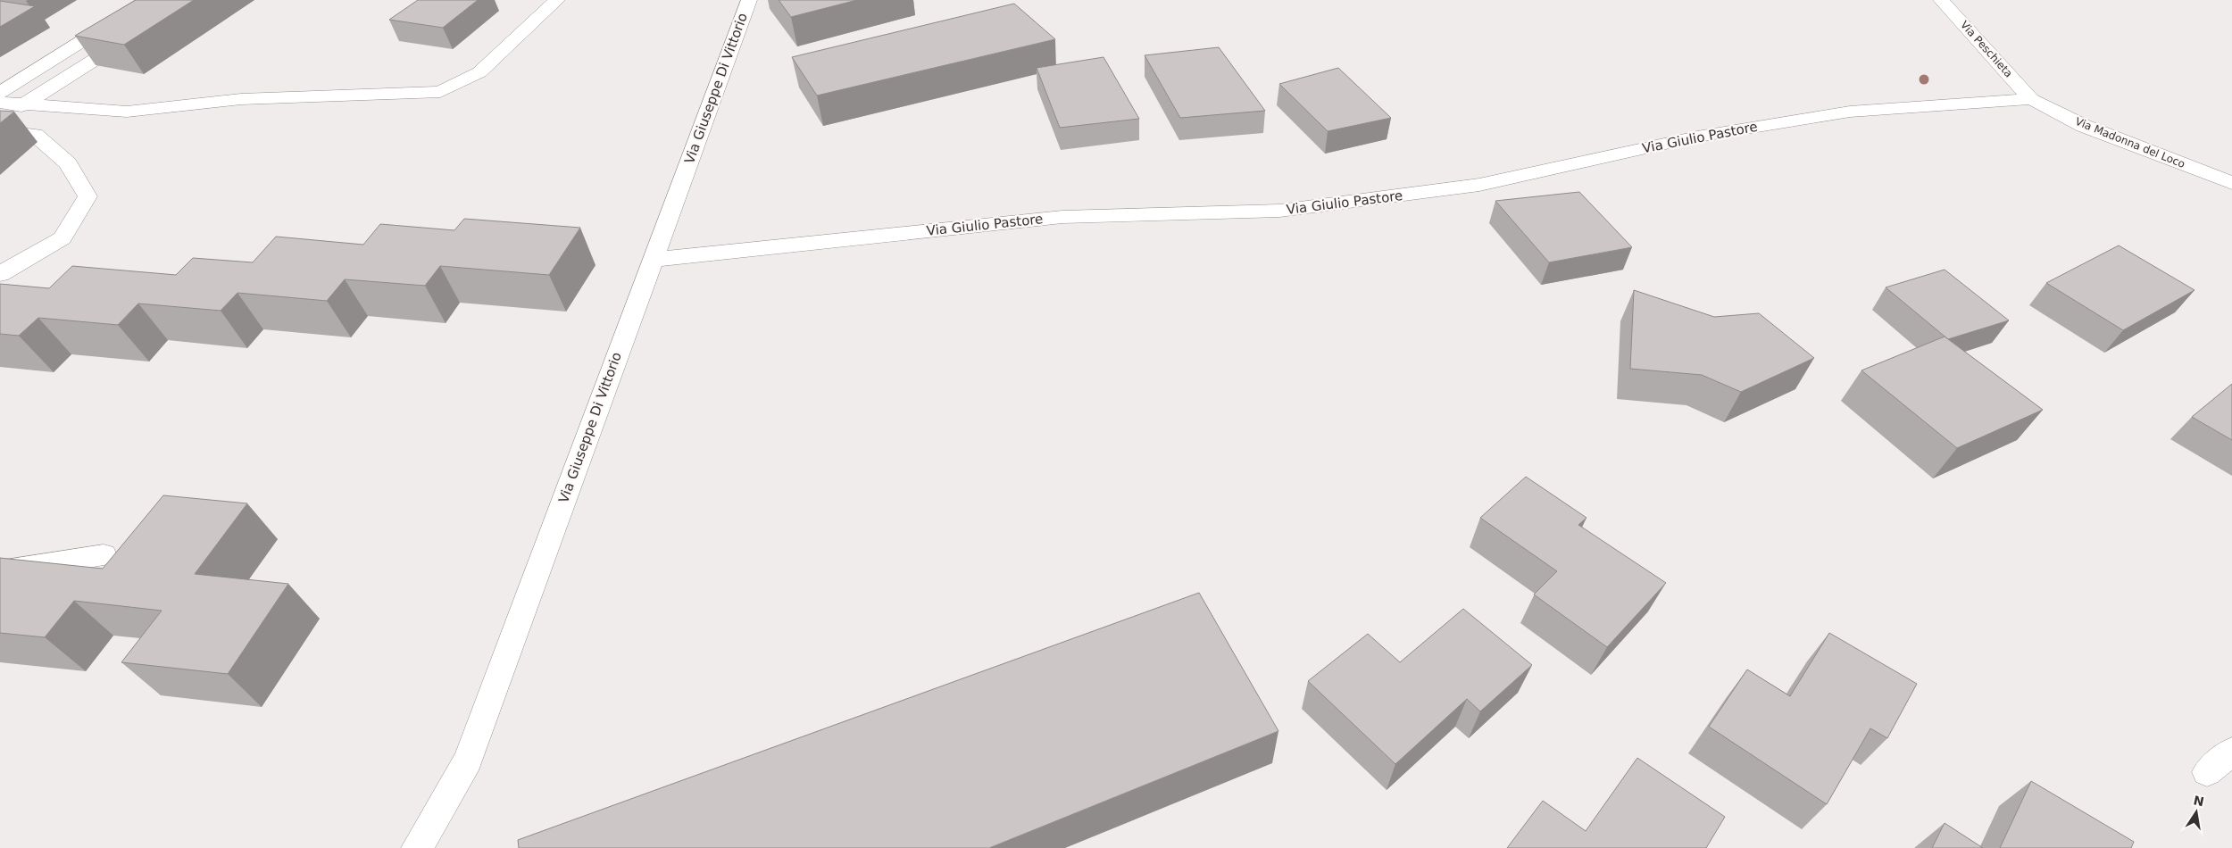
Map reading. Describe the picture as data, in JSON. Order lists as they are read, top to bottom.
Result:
{
  "streets": {
    "street": [
      "Via Peschieta",
      "Via Giuseppe Di Vittorio",
      "Via Giulio Pastore",
      "Via Madonna del Loco"
    ]
  },
  "crossings": [
    ["Via Peschieta", "Via Giulio Pastore"],
    ["Via Peschieta", "Via Madonna del Loco"],
    ["Via Giuseppe Di Vittorio", "Via Giulio Pastore"],
    ["Via Giulio Pastore", "Via Madonna del Loco"]
  ],
  "north": "top"
}
